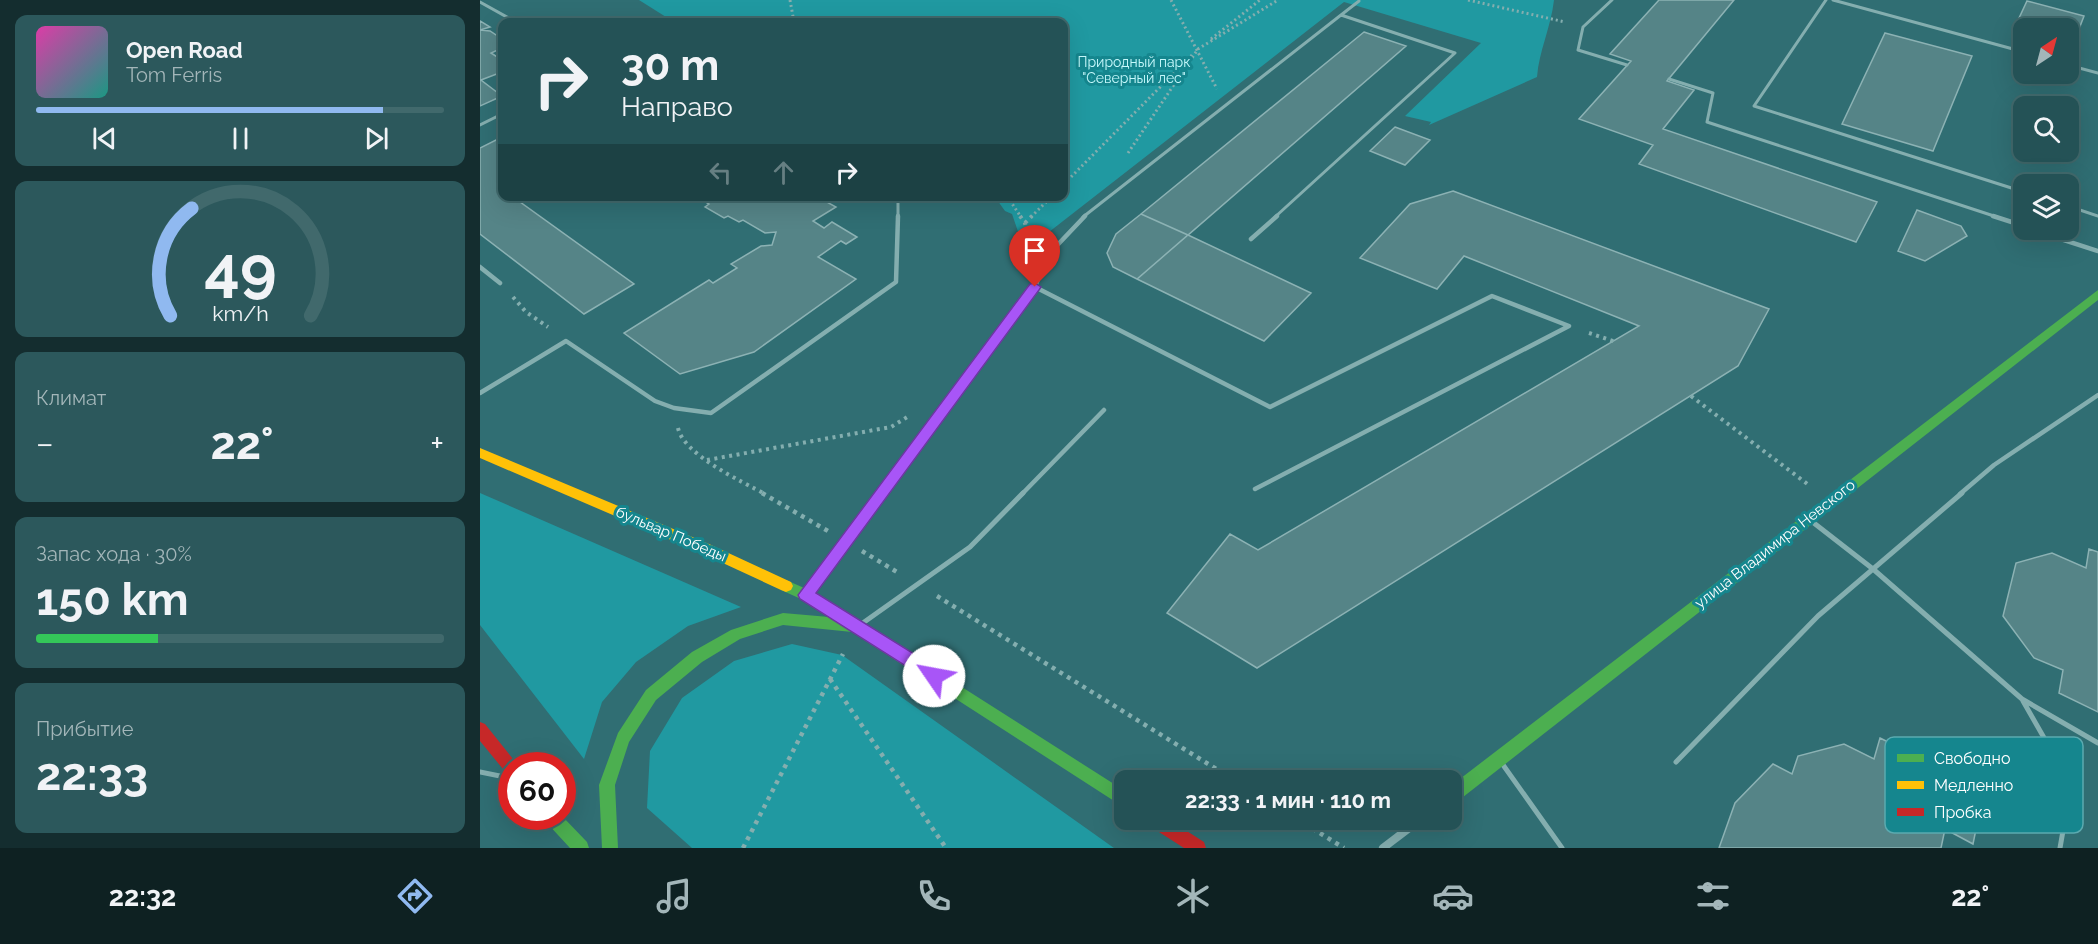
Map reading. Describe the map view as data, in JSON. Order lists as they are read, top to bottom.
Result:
{
  "streets": {
    "main road": ["бульвар Победы", "улица Владимира Невского"]
  },
  "parks": ["Природный парк \"Северный лес\""],
  "legend": ["Свободно", "Медленно", "Пробка"],
  "north": "top right",
  "page": {
    "turn": ["30 m", "Направо"],
    "song": ["Open Road", "Tom Ferris"],
    "tile": [
      "Климат",
      ["Запас хода · 30%", "150 km"],
      ["Прибытие", "22:33"]
    ],
    "heat": ["−", "22°", "+"],
    "limit": "60",
    "trip": "22:33 · 1 мин · 110 m",
    "tabs": ["22:32", "22°"],
    "gauge": ["49", "km/h"]
  }
}
